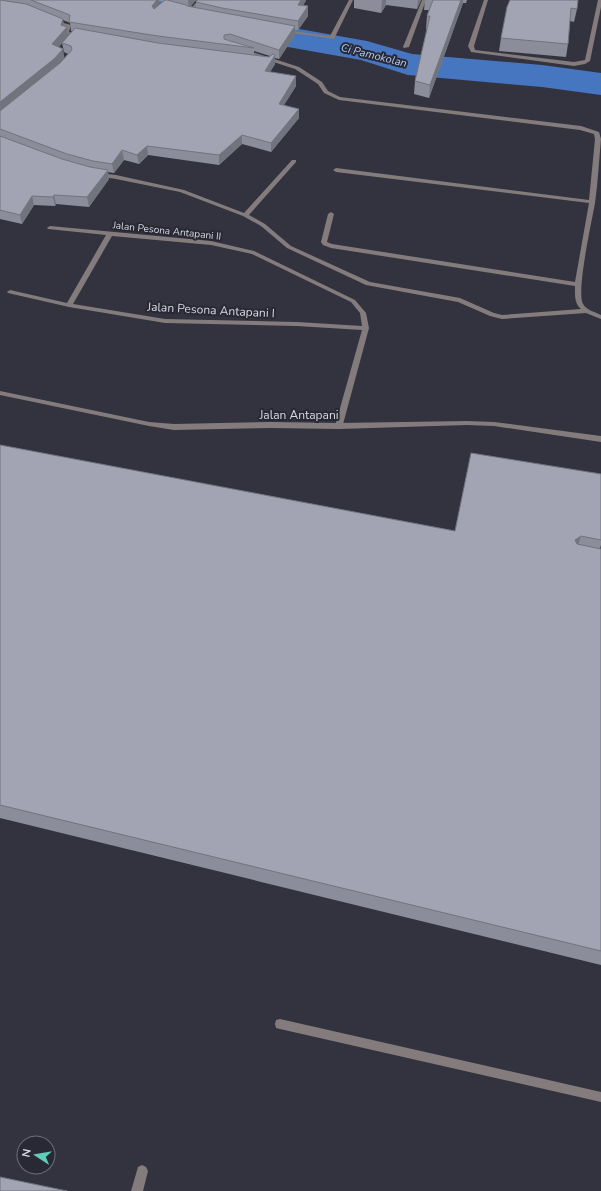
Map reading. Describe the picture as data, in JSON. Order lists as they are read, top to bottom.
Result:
{
  "streets": {
    "street": ["Jalan Pesona Antapani II", "Jalan Pesona Antapani I", "Jalan Antapani"]
  },
  "crossings": [
    ["Jalan Pesona Antapani II", "Jalan Pesona Antapani I"]
  ],
  "water": ["Ci Pamokolan"],
  "north": "left"
}
